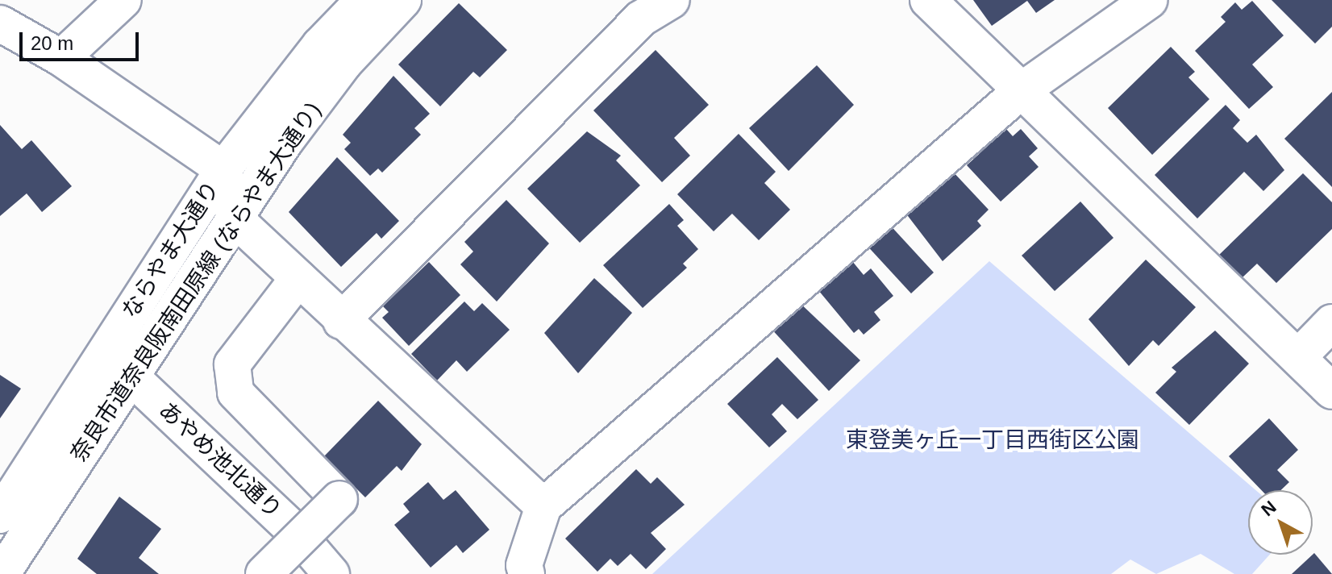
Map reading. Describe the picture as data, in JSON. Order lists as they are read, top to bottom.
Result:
{
  "streets": {
    "street": ["ならやま大通り", "奈良市道奈良阪南田原線 (ならやま大通り)", "あやめ池北通り"]
  },
  "crossings": [
    ["ならやま大通り", "あやめ池北通り"],
    ["奈良市道奈良阪南田原線 (ならやま大通り)", "あやめ池北通り"]
  ],
  "parks": ["東登美ヶ丘一丁目西街区公園"],
  "scale_bar": "20 m",
  "north": "top left"
}
